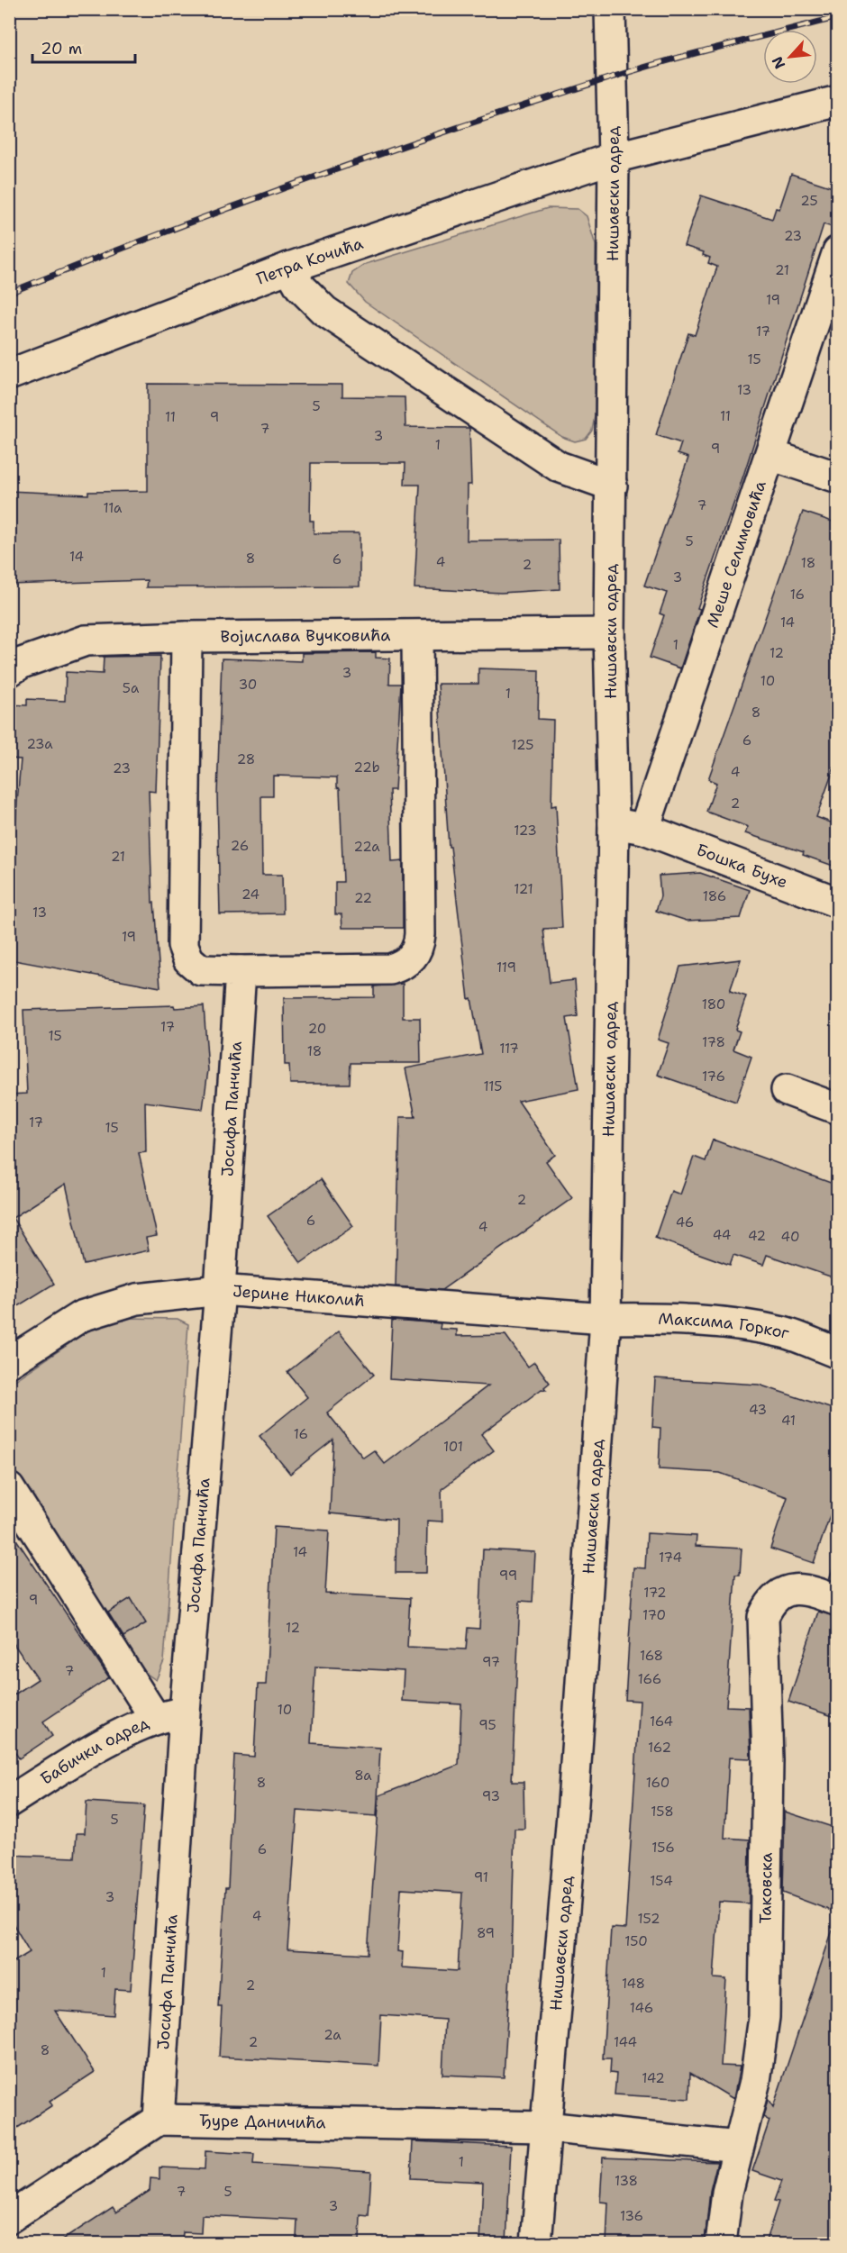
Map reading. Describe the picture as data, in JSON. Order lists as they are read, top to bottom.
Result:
{
  "streets": {
    "street": [
      "Нишавски одред",
      "Петра Кочића",
      "Меше Селимовића",
      "Војислава Вучковића",
      "Бошка Бухе",
      "Јосифа Панчића",
      "Јерине Николић",
      "Максима Горког",
      "Бабички одред",
      "Таковска",
      "Ђуре Даничића"
    ]
  },
  "crossings": [
    ["Нишавски одред", "Петра Кочића"],
    ["Нишавски одред", "Војислава Вучковића"],
    ["Нишавски одред", "Јерине Николић"],
    ["Нишавски одред", "Максима Горког"],
    ["Нишавски одред", "Ђуре Даничића"],
    ["Меше Селимовића", "Бошка Бухе"],
    ["Јосифа Панчића", "Јерине Николић"],
    ["Јосифа Панчића", "Бабички одред"],
    ["Јосифа Панчића", "Ђуре Даничића"],
    ["Јерине Николић", "Максима Горког"]
  ],
  "house_numbers": [
    "25",
    "23",
    "21",
    "19",
    "17",
    "15",
    "13",
    "5",
    "11",
    "11",
    "9",
    "7",
    "3",
    "1",
    "9",
    "7",
    "11a",
    "5",
    "14",
    "8",
    "6",
    "4",
    "18",
    "2",
    "3",
    "16",
    "14",
    "1",
    "12",
    "3",
    "10",
    "30",
    "5a",
    "1",
    "8",
    "6",
    "23a",
    "125",
    "28",
    "22b",
    "23",
    "4",
    "2",
    "123",
    "26",
    "22a",
    "21",
    "121",
    "24",
    "186",
    "22",
    "13",
    "19",
    "119",
    "180",
    "17",
    "20",
    "15",
    "178",
    "117",
    "18",
    "176",
    "115",
    "17",
    "15",
    "2",
    "6",
    "46",
    "4",
    "44",
    "42",
    "40",
    "43",
    "41",
    "16",
    "101",
    "14",
    "174",
    "99",
    "172",
    "9",
    "170",
    "12",
    "168",
    "97",
    "7",
    "166",
    "10",
    "164",
    "95",
    "162",
    "8a",
    "8",
    "160",
    "93",
    "158",
    "5",
    "156",
    "6",
    "91",
    "154",
    "3",
    "4",
    "152",
    "89",
    "150",
    "1",
    "148",
    "2",
    "146",
    "2a",
    "2",
    "144",
    "8",
    "142",
    "1",
    "138",
    "7",
    "5",
    "3",
    "136"
  ],
  "scale_bar": "20 m",
  "north": "bottom left"
}
